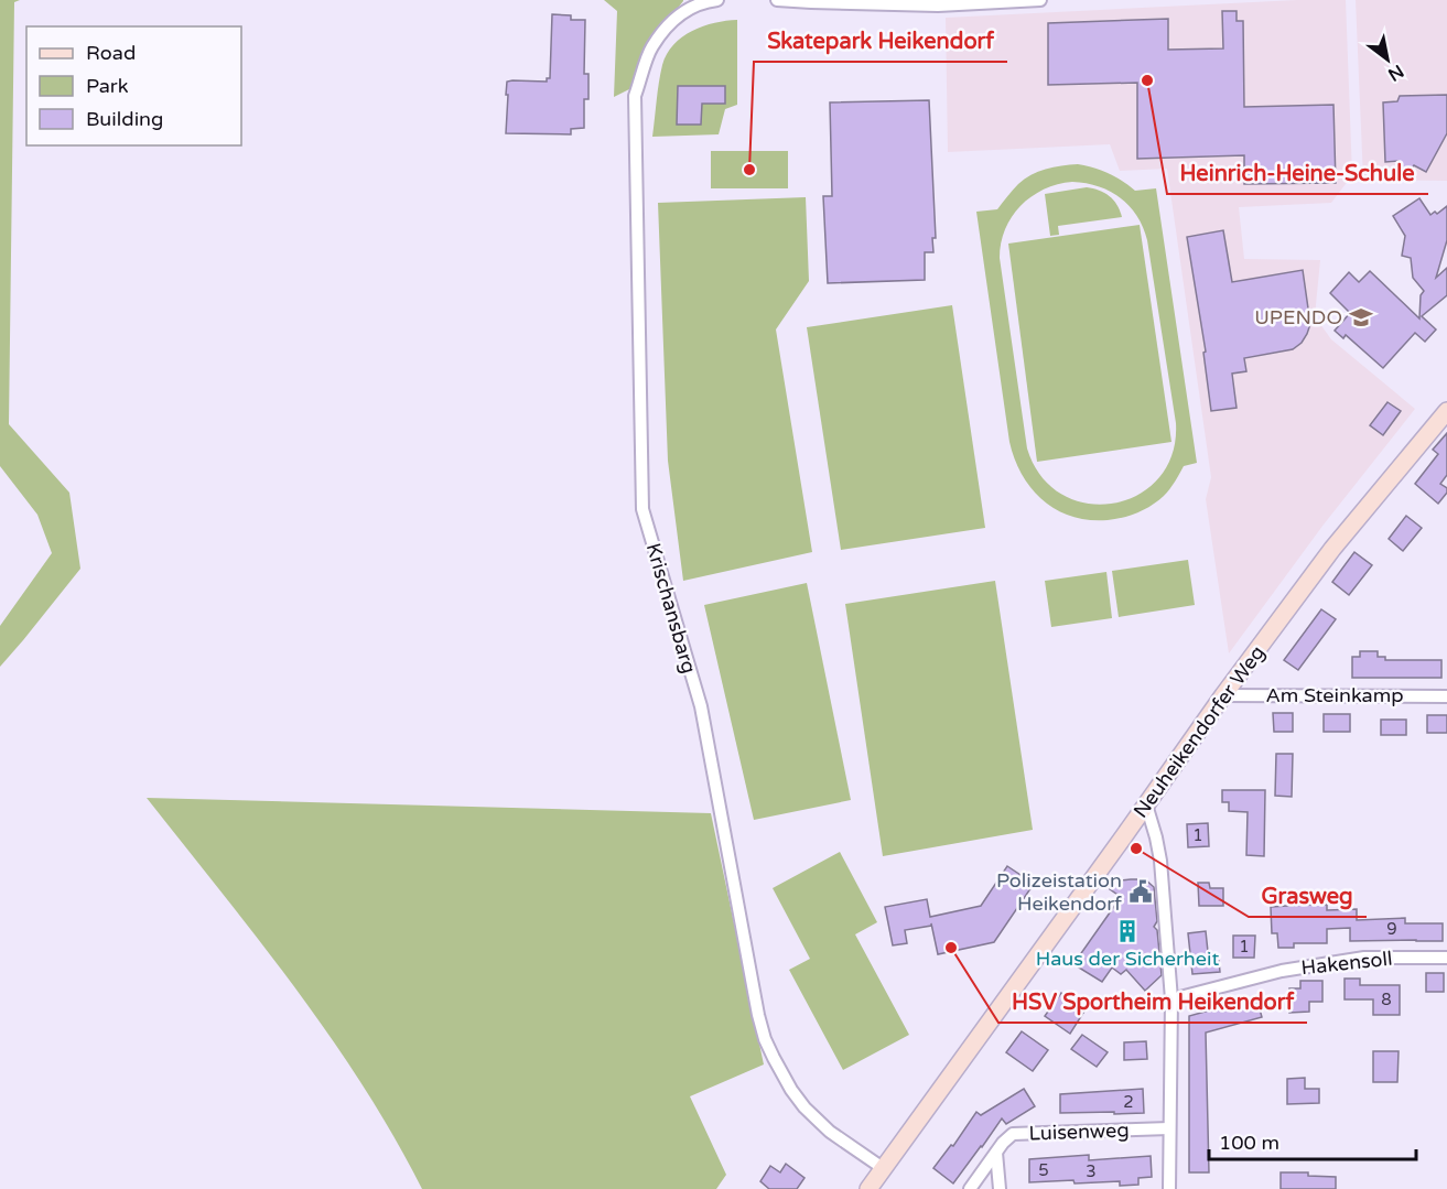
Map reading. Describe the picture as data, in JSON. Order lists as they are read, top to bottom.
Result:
{
  "streets": {
    "street": [
      "Krischansbarg",
      "Am Steinkamp",
      "Neuheikendorfer Weg",
      "Hakensoll",
      "Luisenweg"
    ]
  },
  "crossings": [
    ["Krischansbarg", "Neuheikendorfer Weg"],
    ["Am Steinkamp", "Neuheikendorfer Weg"]
  ],
  "places": {
    "other": [
      "Heinrich-Heine-Schule",
      "Skatepark Heikendorf",
      "Grasweg",
      "HSV Sportheim Heikendorf"
    ],
    "school or university": ["UPENDO"],
    "public building": ["Polizeistation Heikendorf"],
    "building": ["Haus der Sicherheit"]
  },
  "house_numbers": [
    "1",
    "9",
    "1",
    "8",
    "2",
    "5",
    "3"
  ],
  "legend": ["Road", "Park", "Building"],
  "scale_bar": "100 m",
  "north": "bottom right"
}
